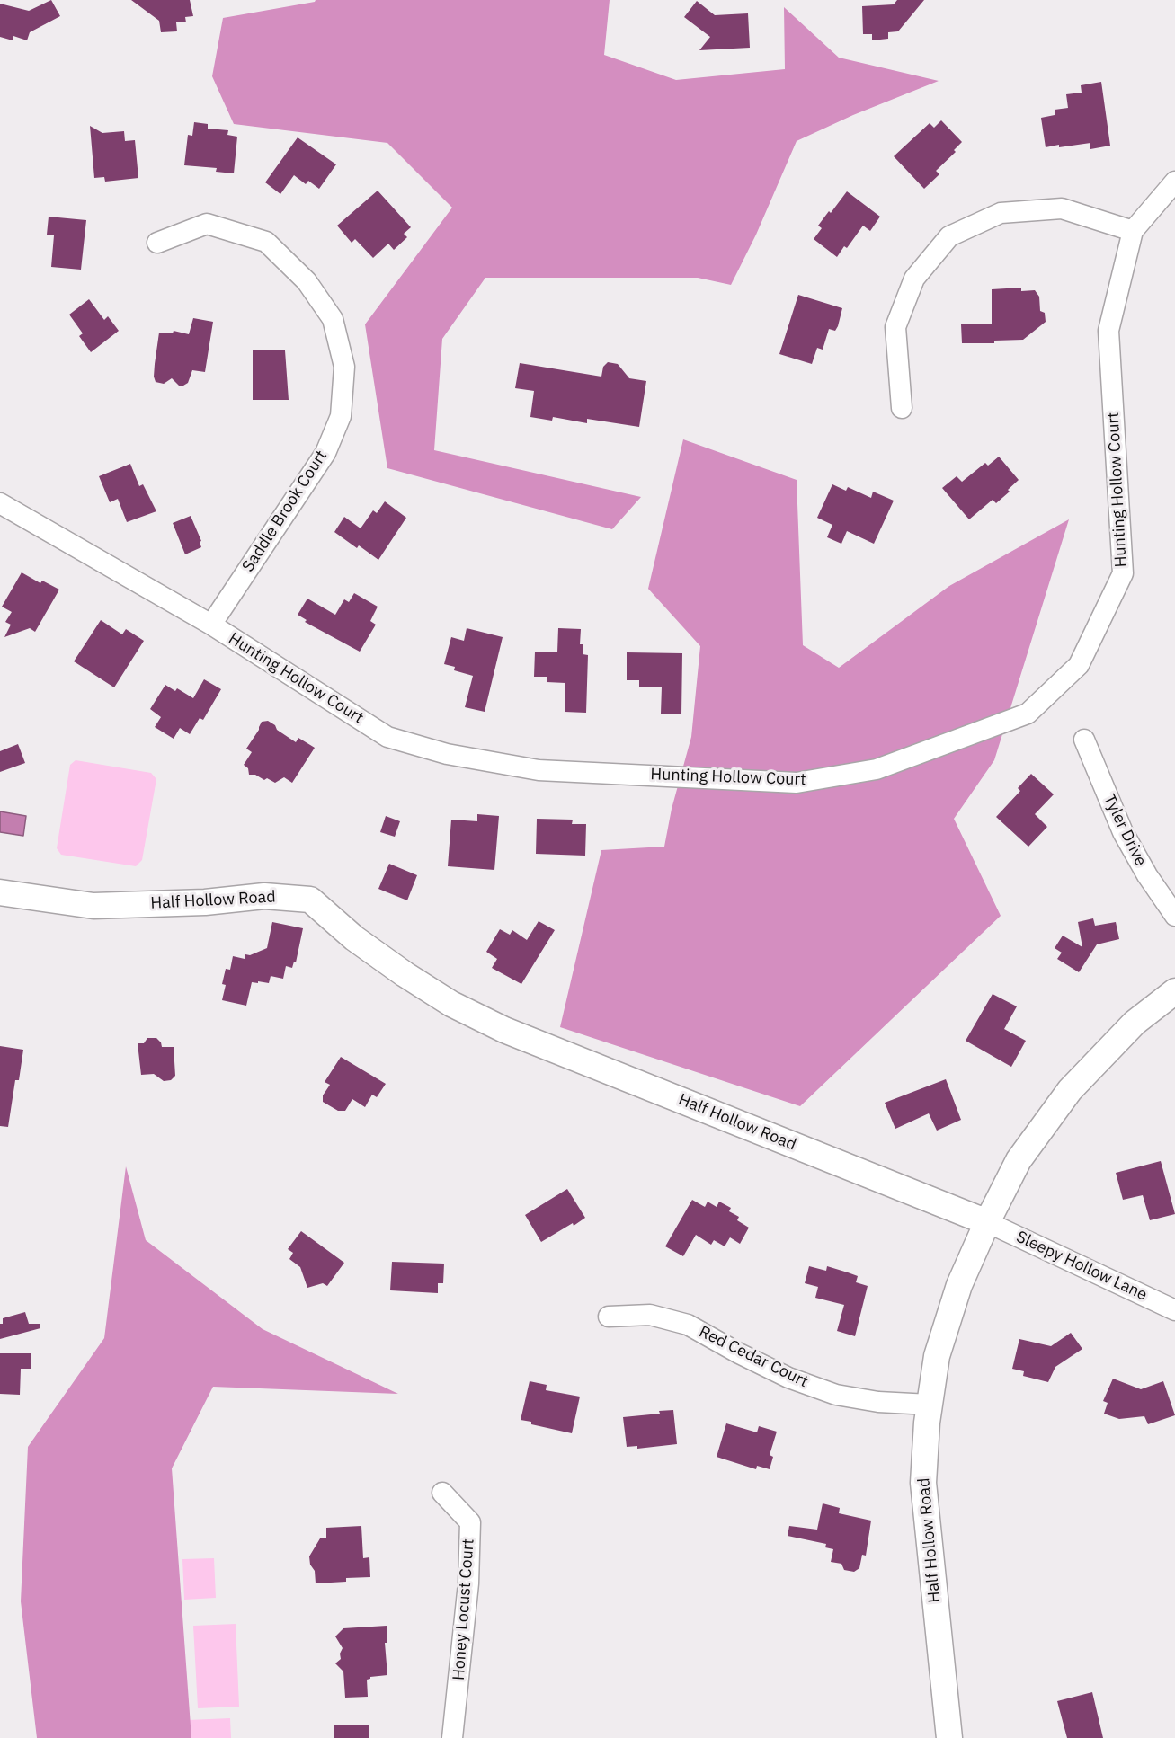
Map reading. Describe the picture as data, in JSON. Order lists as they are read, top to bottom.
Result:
{
  "streets": {
    "street": [
      "Hunting Hollow Court",
      "Saddle Brook Court",
      "Tyler Drive",
      "Half Hollow Road",
      "Sleepy Hollow Lane",
      "Red Cedar Court",
      "Honey Locust Court"
    ]
  },
  "crossings": [
    ["Hunting Hollow Court", "Saddle Brook Court"],
    ["Half Hollow Road", "Sleepy Hollow Lane"],
    ["Half Hollow Road", "Red Cedar Court"]
  ]
}
